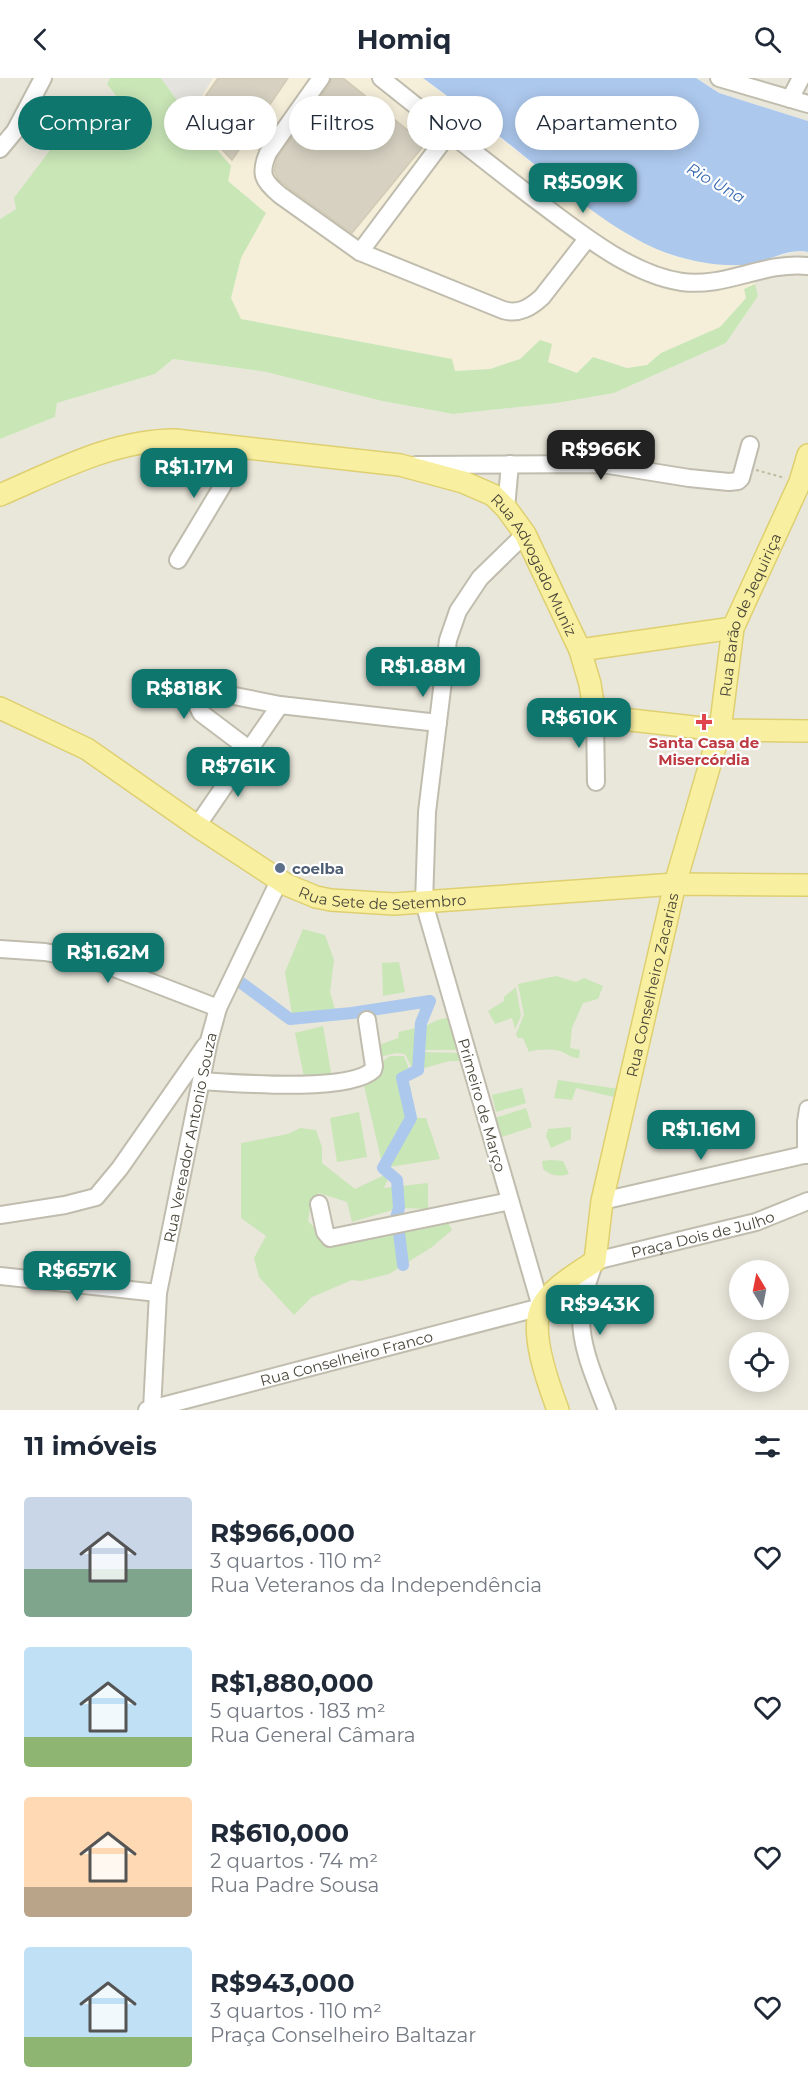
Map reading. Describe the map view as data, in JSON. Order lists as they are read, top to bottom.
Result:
{
  "streets": {
    "main road": [
      "Rua Advogado Muniz",
      "Rua Barão de Jequiriça",
      "Rua Sete de Setembro",
      "Rua Conselheiro Zacarias"
    ],
    "street": [
      "Primeiro de Março",
      "Rua Vereador Antonio Souza",
      "Praça Dois de Julho",
      "Rua Conselheiro Franco"
    ]
  },
  "crossings": [
    ["Rua Advogado Muniz", "Rua Barão de Jequiriça"],
    ["Rua Advogado Muniz", "Primeiro de Março"],
    ["Rua Barão de Jequiriça", "Rua Sete de Setembro"],
    ["Rua Barão de Jequiriça", "Rua Conselheiro Zacarias"],
    ["Rua Sete de Setembro", "Rua Conselheiro Zacarias"],
    ["Rua Sete de Setembro", "Primeiro de Março"],
    ["Rua Sete de Setembro", "Rua Vereador Antonio Souza"],
    ["Rua Conselheiro Zacarias", "Praça Dois de Julho"],
    ["Primeiro de Março", "Rua Conselheiro Franco"],
    ["Rua Vereador Antonio Souza", "Rua Conselheiro Franco"]
  ],
  "water": ["Rio Una"],
  "places": {
    "health": ["Santa Casa de Misercórdia"],
    "other": ["coelba"]
  },
  "north": "top",
  "page": {
    "header": "Homiq",
    "chip": [
      "Comprar",
      "Alugar",
      "Filtros",
      "Novo",
      "Apartamento"
    ],
    "price": [
      "R$509K",
      "R$966K",
      "R$1.17M",
      "R$1.88M",
      "R$818K",
      "R$610K",
      "R$761K",
      "R$1.62M",
      "R$1.16M",
      "R$657K",
      "R$943K"
    ],
    "heading": "11 imóveis",
    "list": [
      {
        "name": "R$966,000",
        "note": "3 quartos · 110 m² · Rua Veteranos da Independência"
      },
      {
        "name": "R$1,880,000",
        "note": "5 quartos · 183 m² · Rua General Câmara"
      },
      {
        "name": "R$610,000",
        "note": "2 quartos · 74 m² · Rua Padre Sousa"
      },
      {
        "name": "R$943,000",
        "note": "3 quartos · 110 m² · Praça Conselheiro Baltazar"
      }
    ]
  }
}
